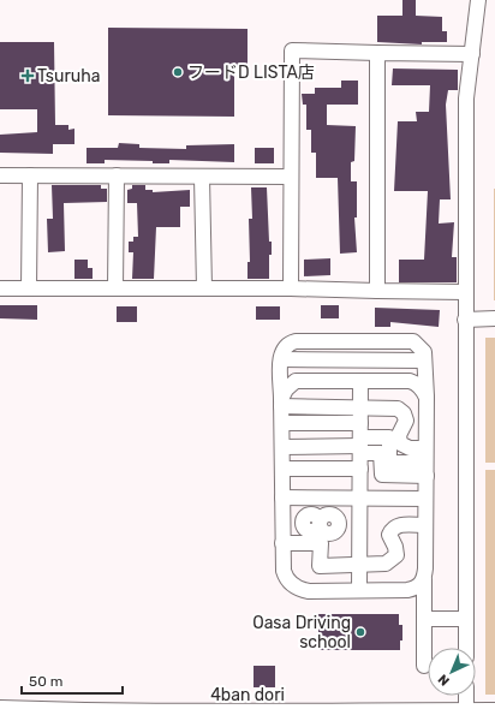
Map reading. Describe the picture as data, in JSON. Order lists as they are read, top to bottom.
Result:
{
  "streets": {
    "street": ["4ban dori"]
  },
  "places": {
    "other": ["フードD LISTA店", "Oasa Driving school"],
    "health": ["Tsuruha"]
  },
  "scale_bar": "50 m",
  "north": "bottom left"
}
